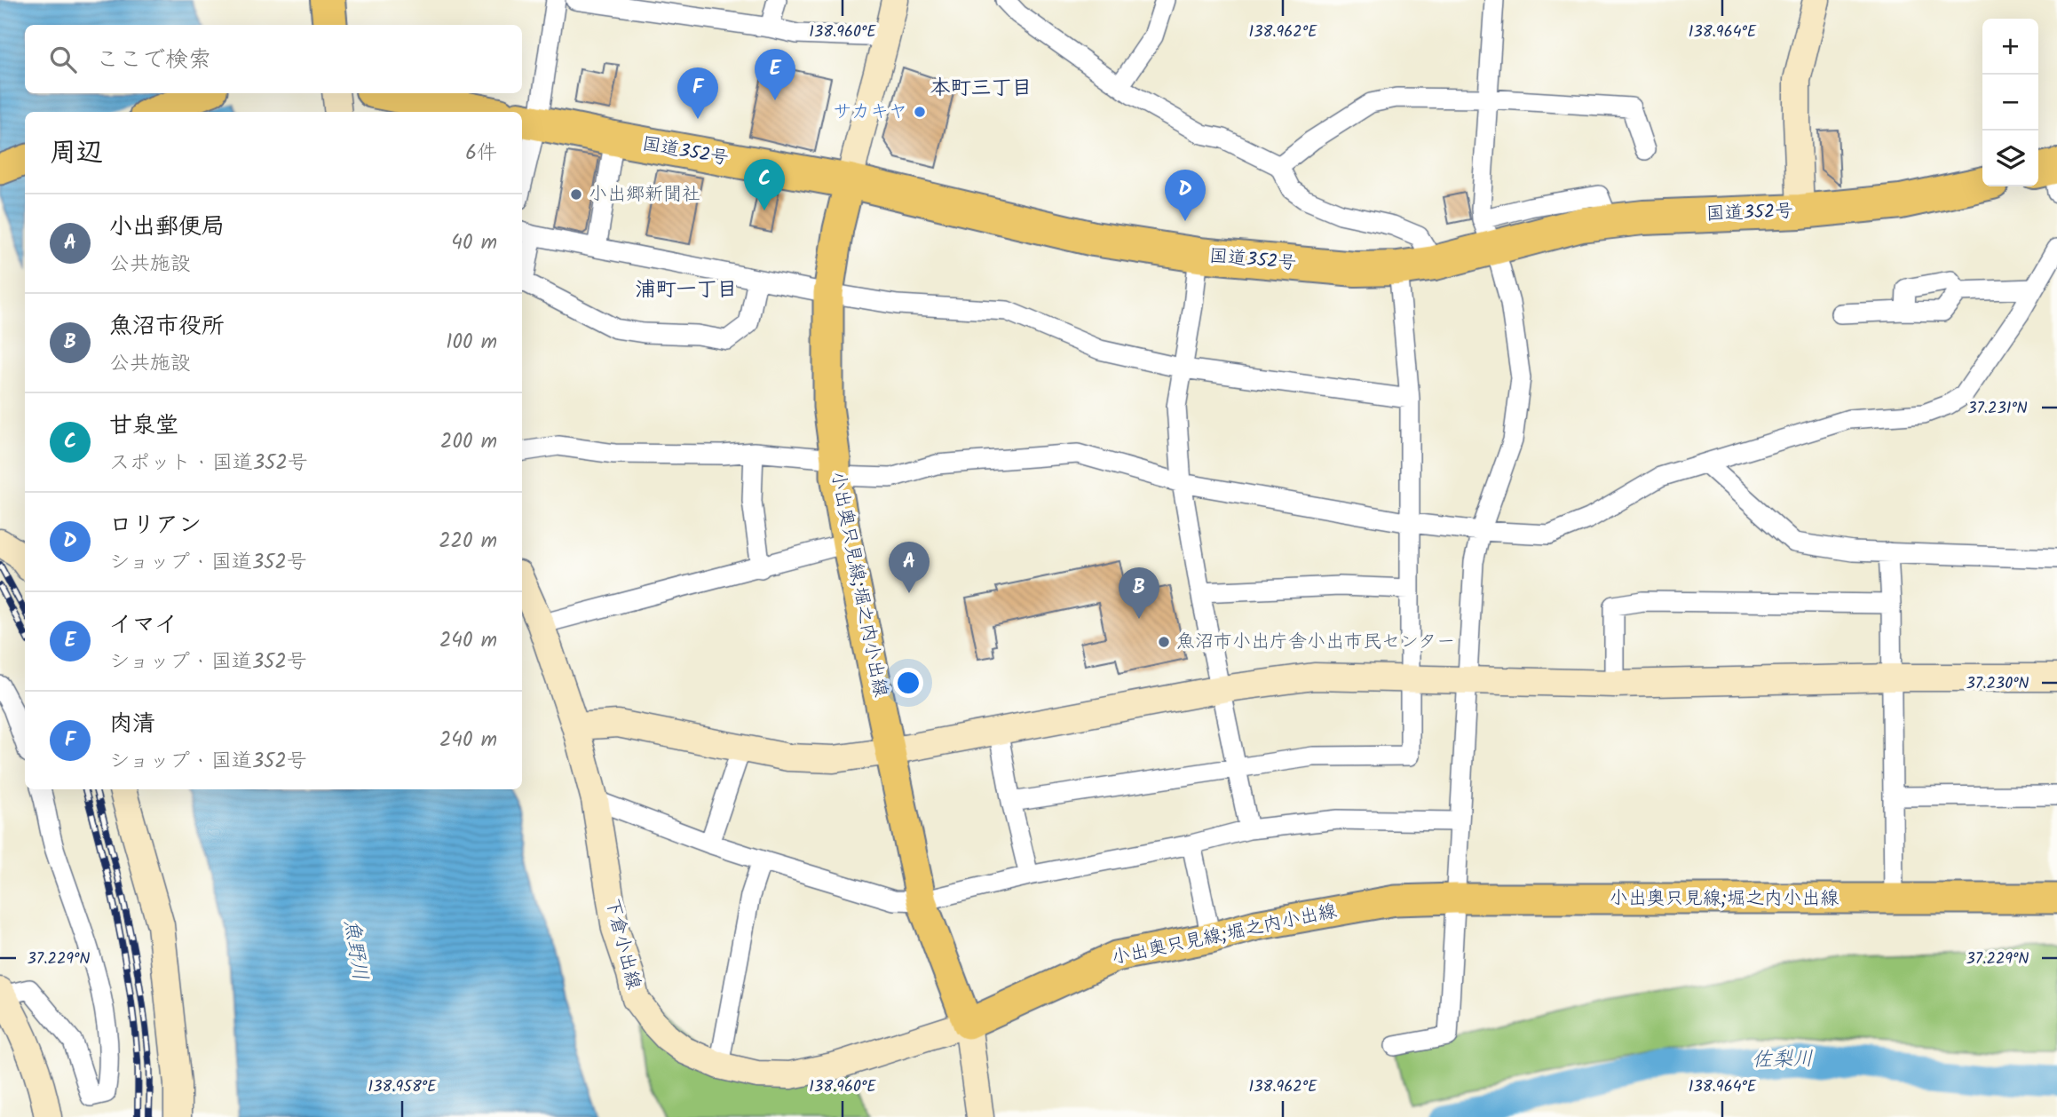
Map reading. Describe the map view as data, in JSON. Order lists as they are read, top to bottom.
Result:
{
  "streets": {
    "highway": ["国道352号"],
    "main road": ["小出奥只見線;堀之内小出線"],
    "street": ["下倉小出線"]
  },
  "crossings": [
    ["国道352号", "小出奥只見線;堀之内小出線"],
    ["小出奥只見線;堀之内小出線", "下倉小出線"]
  ],
  "districts": ["本町三丁目", "浦町一丁目"],
  "water": ["魚野川", "佐梨川"],
  "places": ["サカキヤ", "小出郷新聞社", "魚沼市小出庁舎小出市民センター"],
  "page": {
    "map_buttons": ["+", "−"],
    "search": "ここで検索",
    "pins": [
      "E",
      "F",
      "C",
      "D",
      "A",
      "B"
    ],
    "heading": ["周辺", "6件"],
    "list": [
      {
        "mark": "A",
        "name": "小出郵便局",
        "note": "公共施設",
        "value": "40 m"
      },
      {
        "mark": "B",
        "name": "魚沼市役所",
        "note": "公共施設",
        "value": "100 m"
      },
      {
        "mark": "C",
        "name": "甘泉堂",
        "note": "スポット · 国道352号",
        "value": "200 m"
      },
      {
        "mark": "D",
        "name": "ロリアン",
        "note": "ショップ · 国道352号",
        "value": "220 m"
      },
      {
        "mark": "E",
        "name": "イマイ",
        "note": "ショップ · 国道352号",
        "value": "240 m"
      },
      {
        "mark": "F",
        "name": "肉清",
        "note": "ショップ · 国道352号",
        "value": "240 m"
      }
    ]
  },
  "coordinates": [
    "138.960°E",
    "138.962°E",
    "138.964°E",
    "37.231°N",
    "37.230°N",
    "37.229°N",
    "138.958°E"
  ]
}
